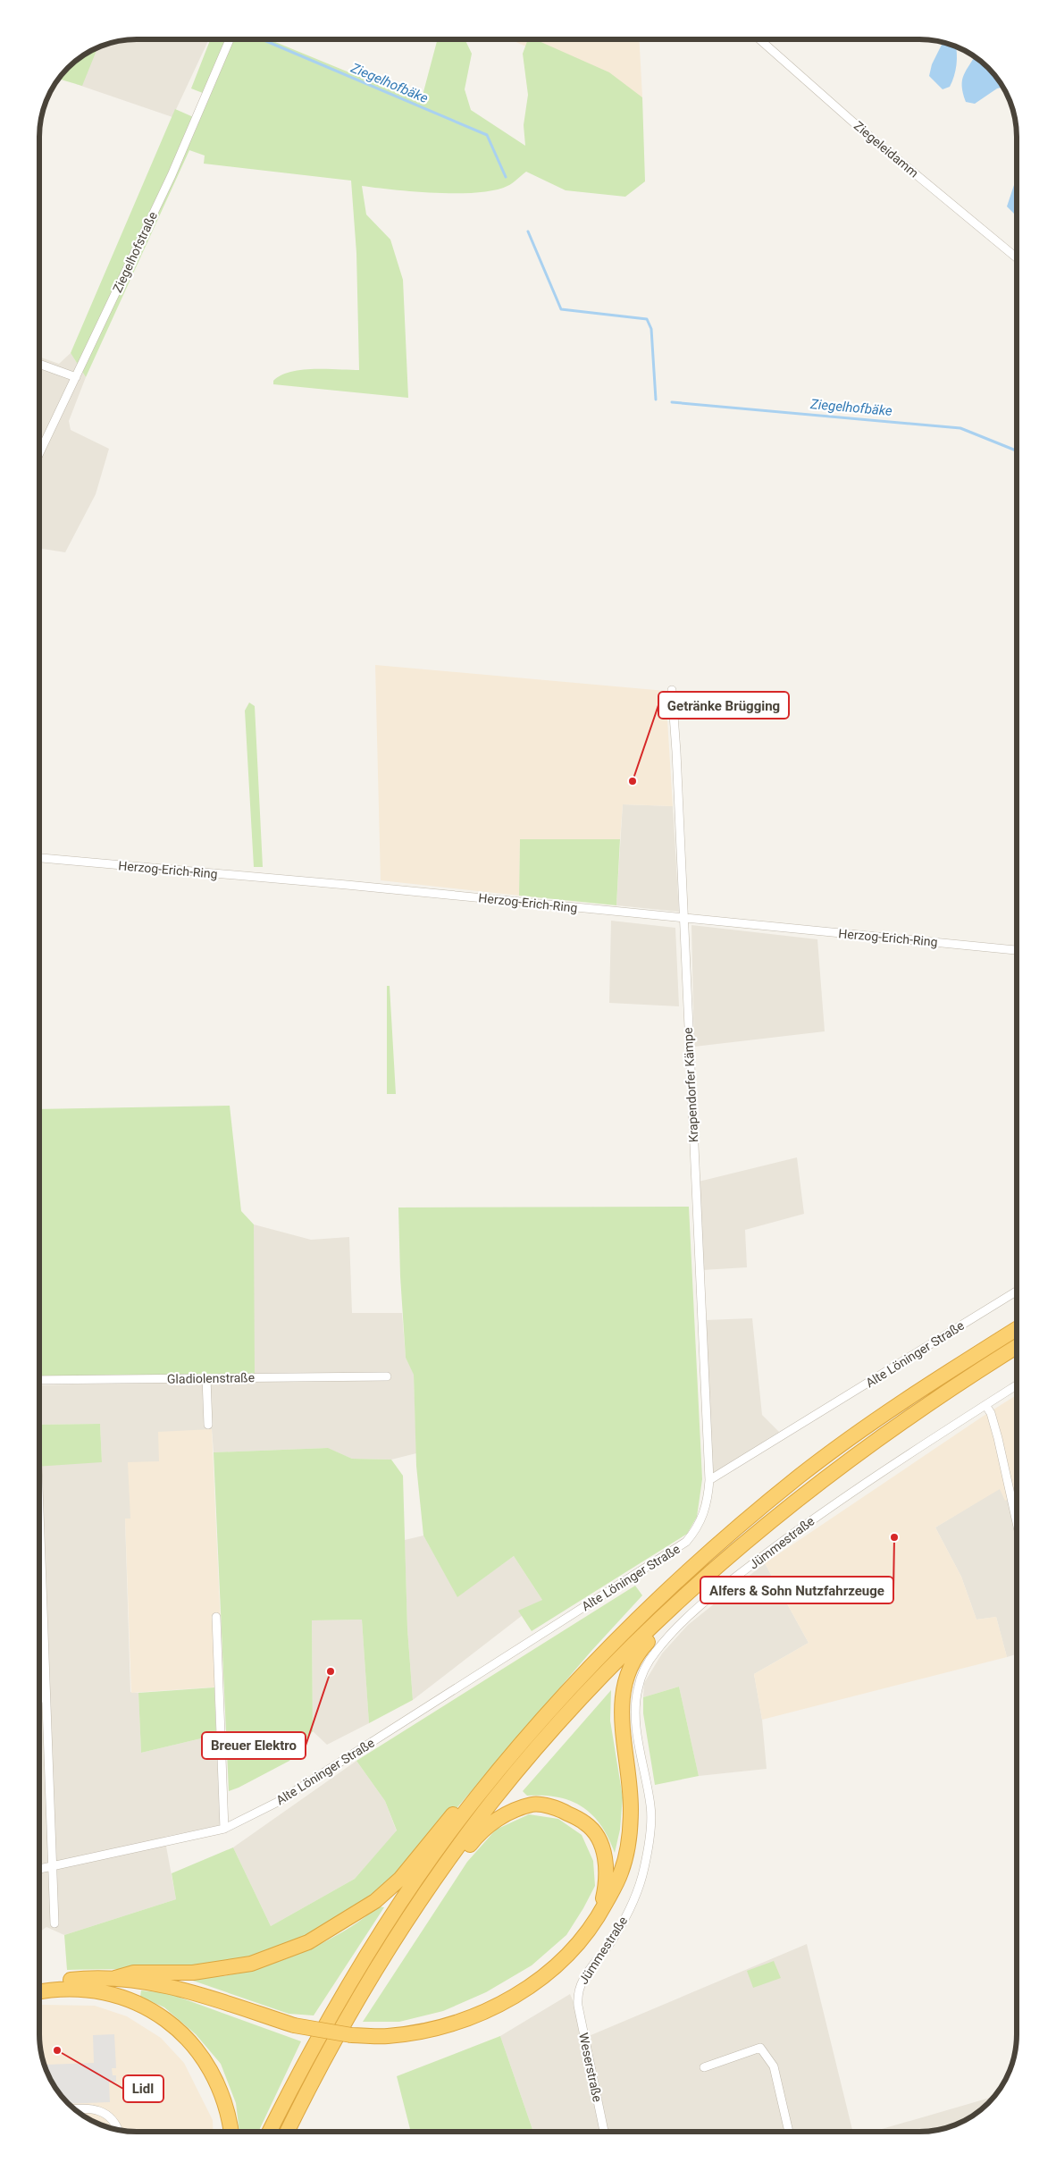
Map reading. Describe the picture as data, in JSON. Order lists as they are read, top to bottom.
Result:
{
  "streets": {
    "street": [
      "Ziegeleidamm",
      "Ziegelhofstraße",
      "Herzog-Erich-Ring",
      "Krapendorfer Kämpe",
      "Alte Löninger Straße",
      "Gladiolenstraße",
      "Jümmestraße",
      "Weserstraße"
    ]
  },
  "crossings": [
    ["Herzog-Erich-Ring", "Krapendorfer Kämpe"],
    ["Krapendorfer Kämpe", "Alte Löninger Straße"],
    ["Jümmestraße", "Weserstraße"]
  ],
  "water": ["Ziegelhofbäke"],
  "places": [
    "Getränke Brügging",
    "Alfers & Sohn Nutzfahrzeuge",
    "Breuer Elektro",
    "Lidl"
  ]
}
